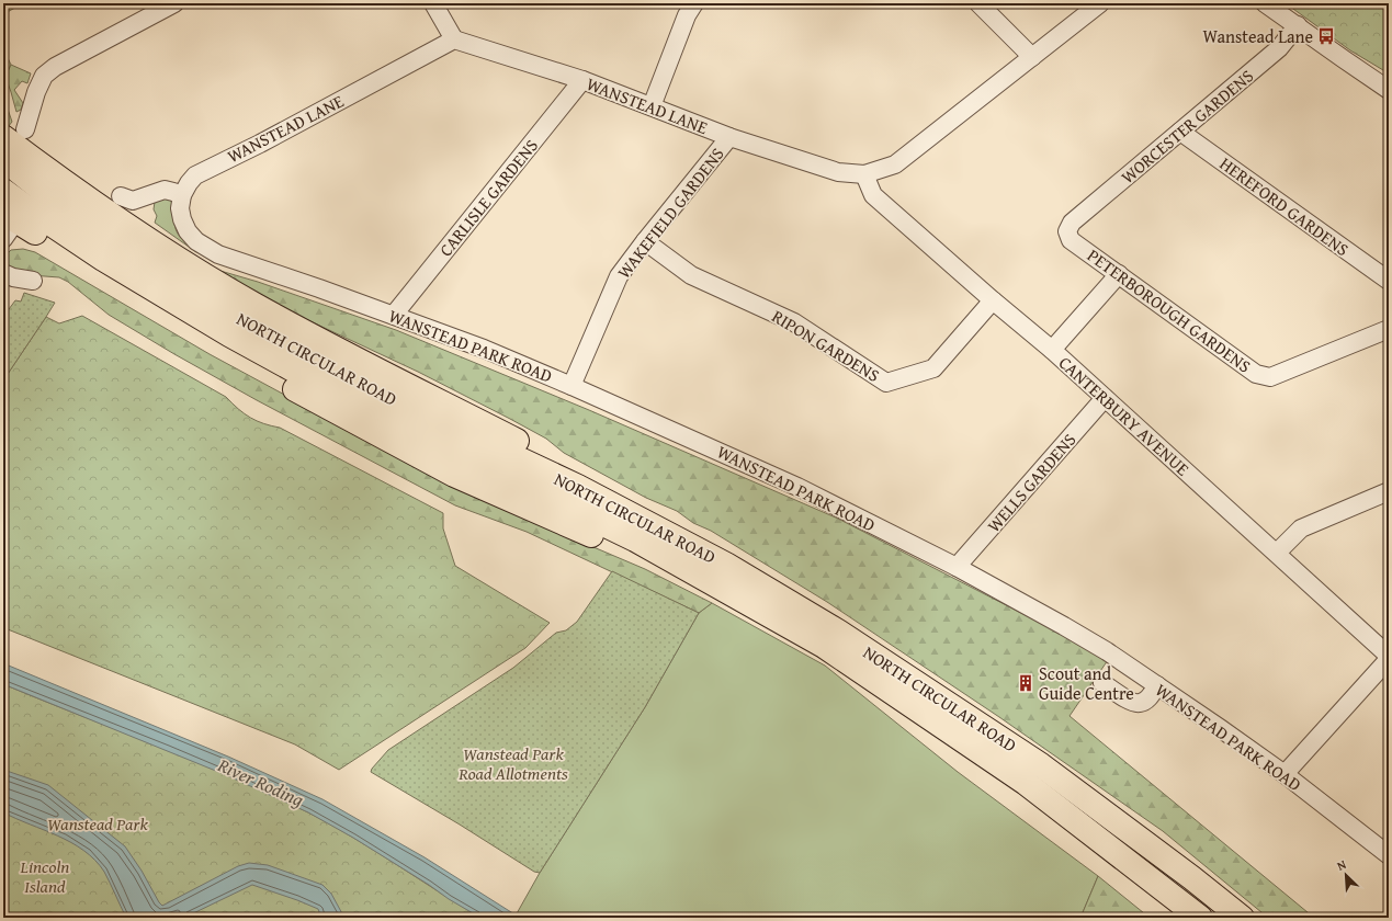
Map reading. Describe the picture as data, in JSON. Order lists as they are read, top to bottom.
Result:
{
  "streets": {
    "highway": ["NORTH CIRCULAR ROAD"],
    "street": [
      "WANSTEAD LANE",
      "WORCESTER GARDENS",
      "CARLISLE GARDENS",
      "HEREFORD GARDENS",
      "WAKEFIELD GARDENS",
      "PETERBOROUGH GARDENS",
      "WANSTEAD PARK ROAD",
      "RIPON GARDENS",
      "CANTERBURY AVENUE",
      "WELLS GARDENS"
    ]
  },
  "crossings": [
    ["WANSTEAD LANE", "CARLISLE GARDENS"],
    ["WANSTEAD LANE", "WAKEFIELD GARDENS"],
    ["WANSTEAD LANE", "WANSTEAD PARK ROAD"],
    ["WANSTEAD LANE", "CANTERBURY AVENUE"],
    ["WORCESTER GARDENS", "HEREFORD GARDENS"],
    ["WORCESTER GARDENS", "PETERBOROUGH GARDENS"],
    ["CARLISLE GARDENS", "WANSTEAD PARK ROAD"],
    ["WAKEFIELD GARDENS", "WANSTEAD PARK ROAD"],
    ["WAKEFIELD GARDENS", "RIPON GARDENS"],
    ["WANSTEAD PARK ROAD", "WELLS GARDENS"],
    ["RIPON GARDENS", "CANTERBURY AVENUE"],
    ["CANTERBURY AVENUE", "WELLS GARDENS"]
  ],
  "water": ["River Roding"],
  "parks": ["Wanstead Park Road Allotments", "Wanstead Park", "Lincoln Island"],
  "places": {
    "bus stop": ["Wanstead Lane"],
    "building": ["Scout and Guide Centre"]
  },
  "north": "top left"
}
